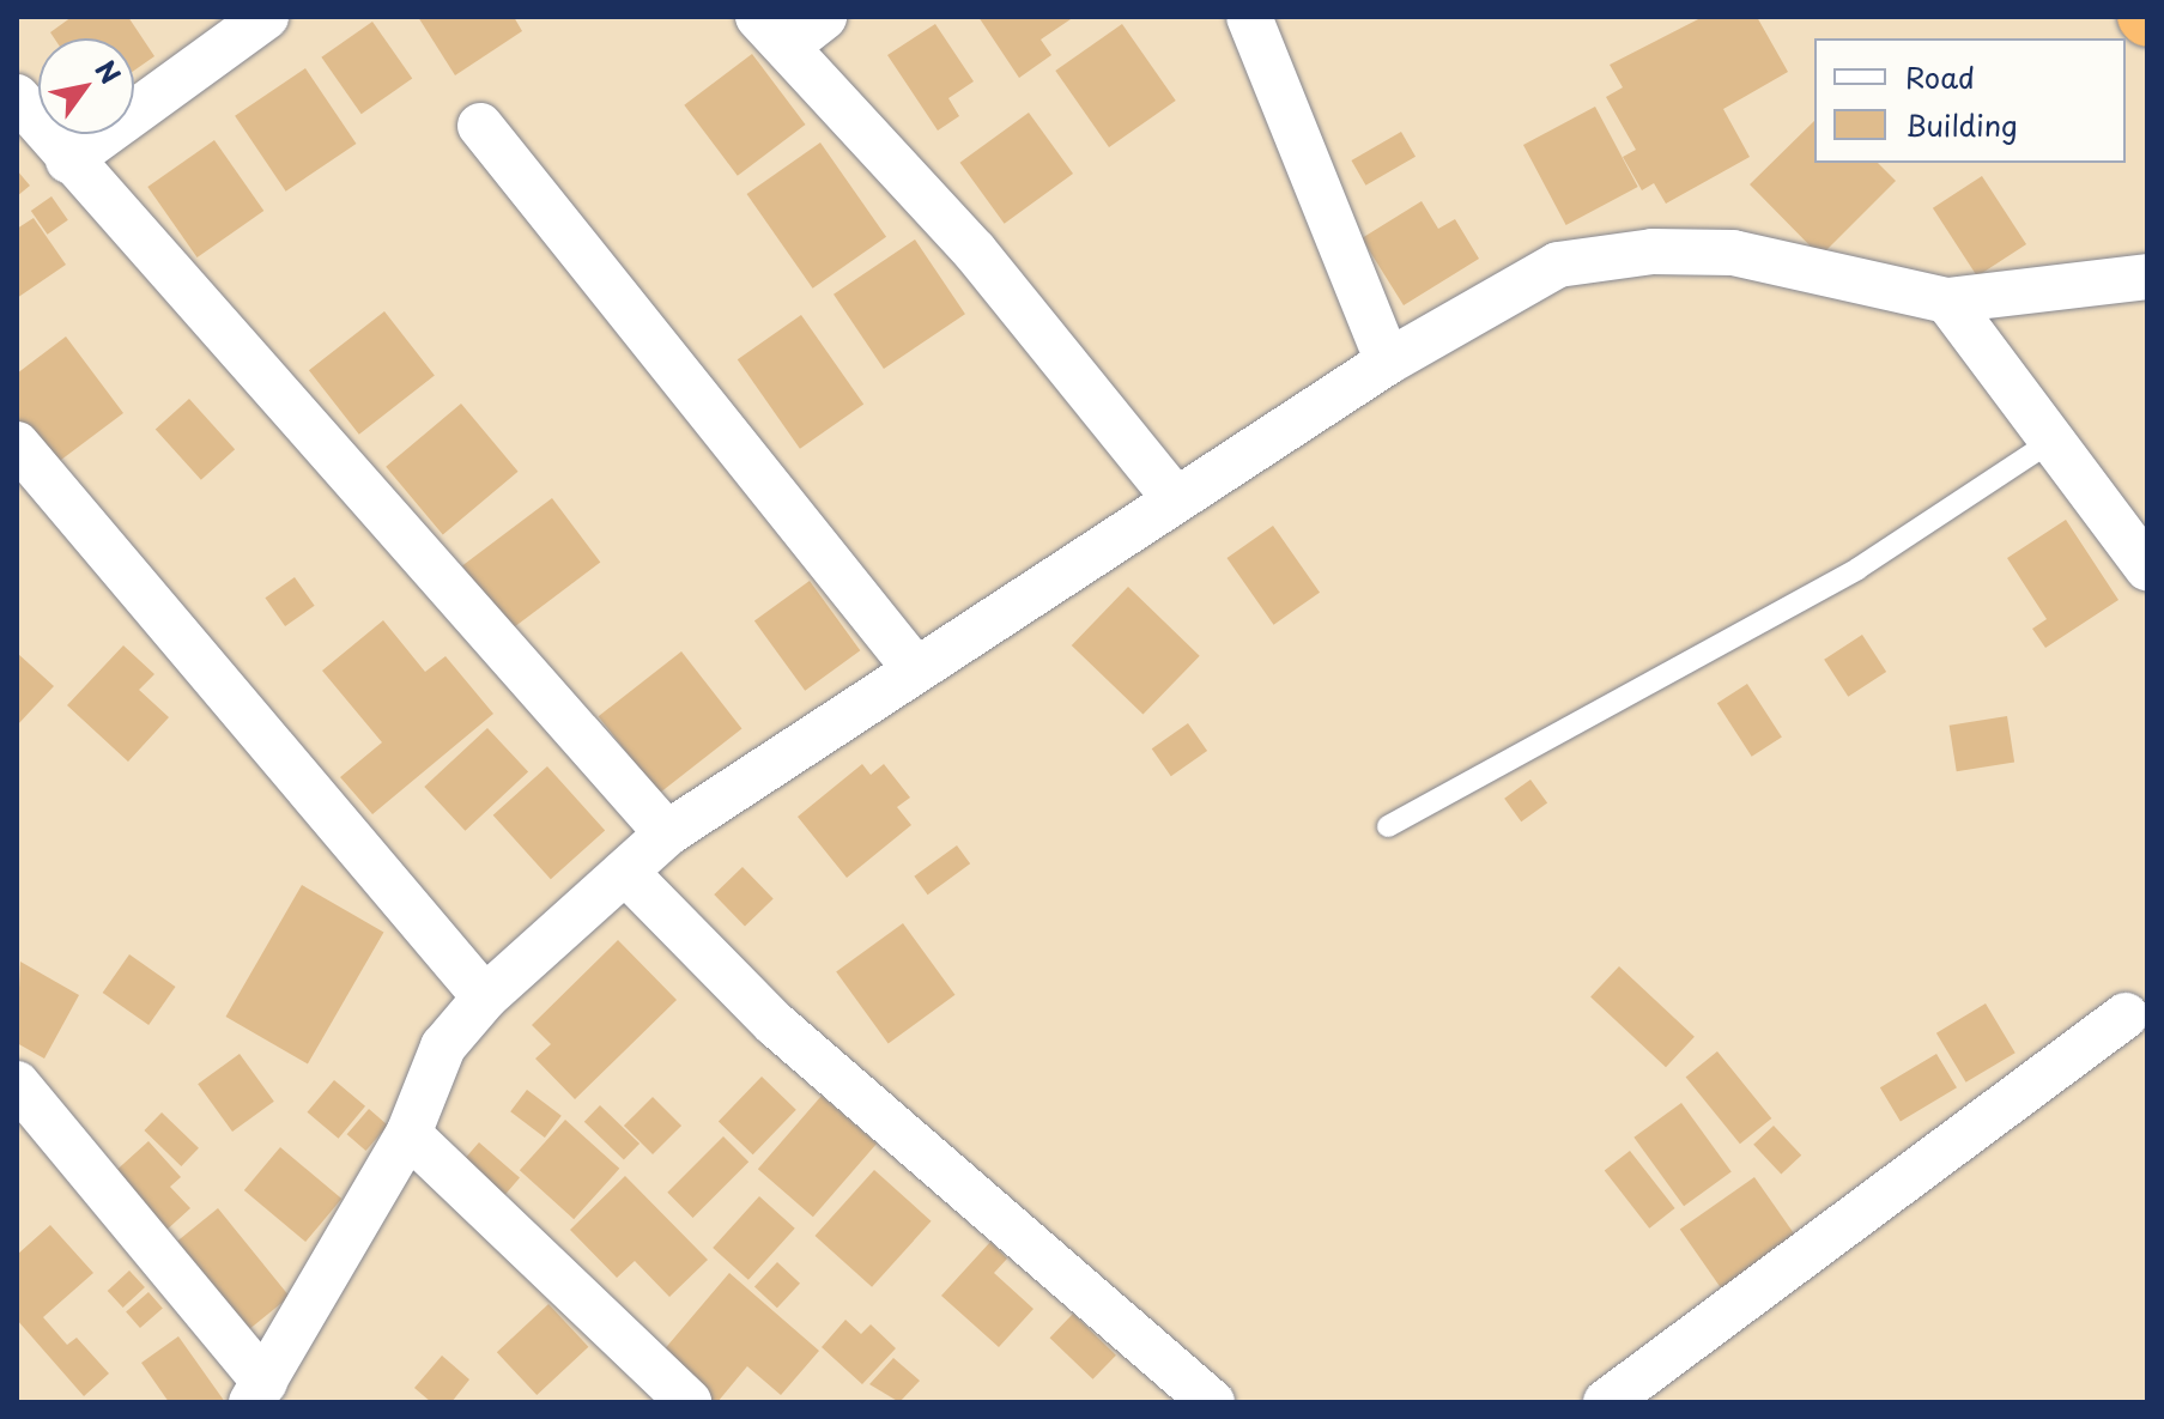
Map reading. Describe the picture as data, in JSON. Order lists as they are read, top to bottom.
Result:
{
  "legend": ["Road", "Building"],
  "north": "top right"
}
